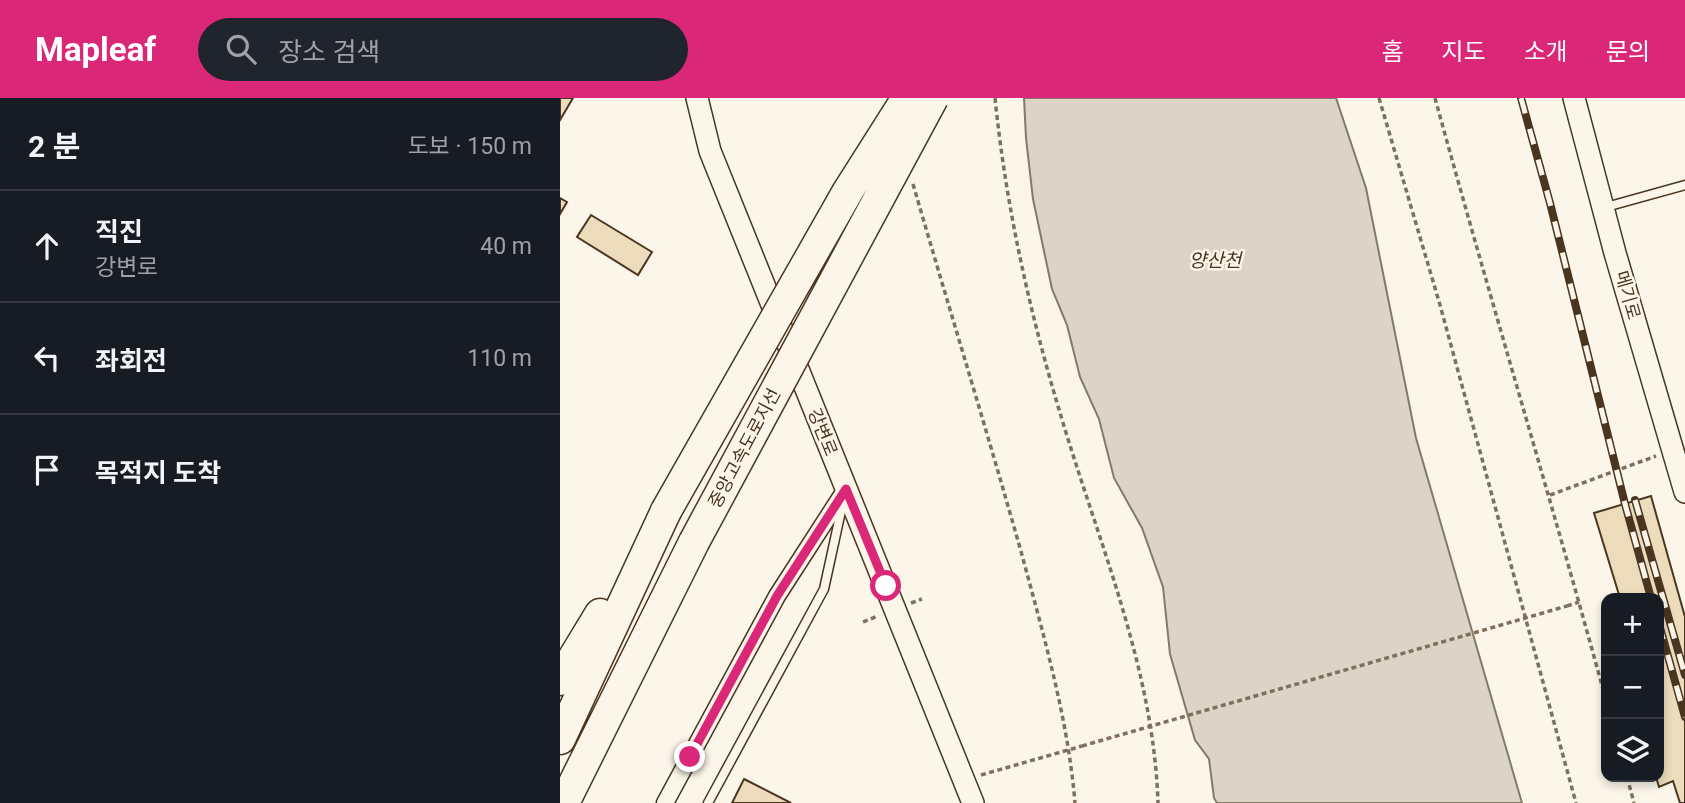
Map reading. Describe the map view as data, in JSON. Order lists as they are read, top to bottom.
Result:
{
  "streets": {
    "highway": ["중앙고속도로지선"],
    "street": ["메기로", "강변로"]
  },
  "water": ["양산천"],
  "page": {
    "header": "Mapleaf",
    "search": "장소 검색",
    "nav": [
      "홈",
      "지도",
      "소개",
      "문의"
    ],
    "heading": ["2 분", "도보 · 150 m"],
    "list": [
      ["직진", "강변로", "40 m"],
      ["좌회전", "110 m"],
      "목적지 도착"
    ],
    "map_buttons": ["+", "−"]
  }
}
